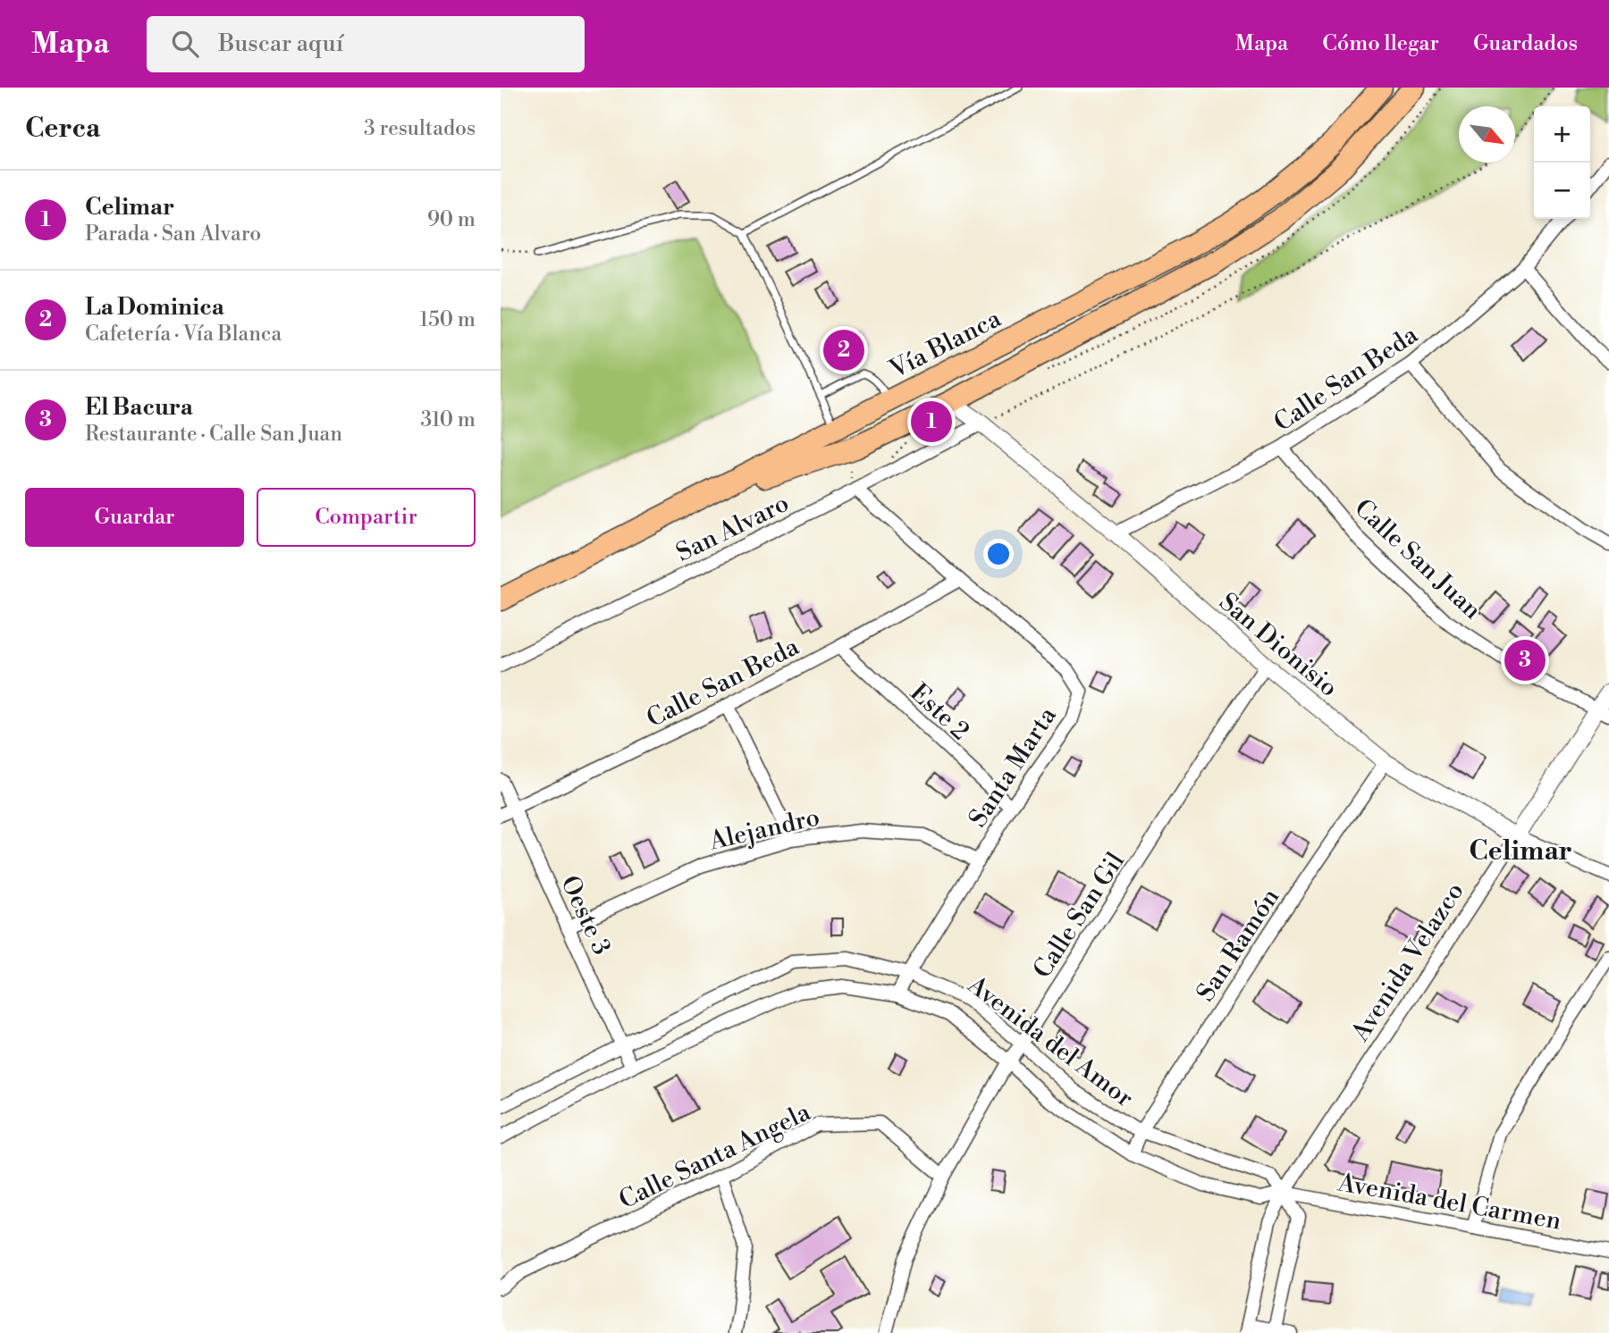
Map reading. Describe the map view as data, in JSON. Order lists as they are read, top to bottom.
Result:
{
  "streets": {
    "highway": ["Vía Blanca"],
    "street": [
      "Calle San Beda",
      "San Alvaro",
      "Calle San Juan",
      "San Dionisio",
      "Este 2",
      "Santa Marta",
      "Alejandro",
      "Oeste 3",
      "Calle San Gil",
      "San Ramón",
      "Avenida Velazco",
      "Avenida del Amor",
      "Calle Santa Angela",
      "Avenida del Carmen"
    ]
  },
  "crossings": [
    ["Calle San Beda", "Calle San Juan"],
    ["Calle San Beda", "San Dionisio"],
    ["Calle San Beda", "Este 2"],
    ["Calle San Beda", "Santa Marta"],
    ["Calle San Beda", "Oeste 3"],
    ["San Alvaro", "San Dionisio"],
    ["San Alvaro", "Santa Marta"],
    ["Calle San Juan", "Avenida Velazco"],
    ["San Dionisio", "Calle San Gil"],
    ["San Dionisio", "San Ramón"],
    ["San Dionisio", "Avenida Velazco"],
    ["Este 2", "Santa Marta"],
    ["Santa Marta", "Alejandro"],
    ["Santa Marta", "Avenida del Amor"],
    ["Alejandro", "Oeste 3"],
    ["Oeste 3", "Avenida del Amor"],
    ["Calle San Gil", "Avenida del Amor"],
    ["Calle San Gil", "Calle Santa Angela"],
    ["San Ramón", "Avenida del Amor"],
    ["Avenida Velazco", "Avenida del Amor"],
    ["Avenida Velazco", "Avenida del Carmen"],
    ["Avenida del Amor", "Avenida del Carmen"]
  ],
  "districts": ["Celimar"],
  "north": "bottom right",
  "page": {
    "header": "Mapa",
    "search": "Buscar aquí",
    "nav": ["Mapa", "Cómo llegar", "Guardados"],
    "heading": ["Cerca", "3 resultados"],
    "map_buttons": ["+", "−"],
    "list": [
      {
        "mark": "1",
        "name": "Celimar",
        "note": "Parada · San Alvaro",
        "value": "90 m"
      },
      {
        "mark": "2",
        "name": "La Dominica",
        "note": "Cafetería · Vía Blanca",
        "value": "150 m"
      },
      {
        "mark": "3",
        "name": "El Bacura",
        "note": "Restaurante · Calle San Juan",
        "value": "310 m"
      }
    ],
    "pins": ["2", "1", "3"],
    "buttons": ["Guardar", "Compartir"]
  }
}
